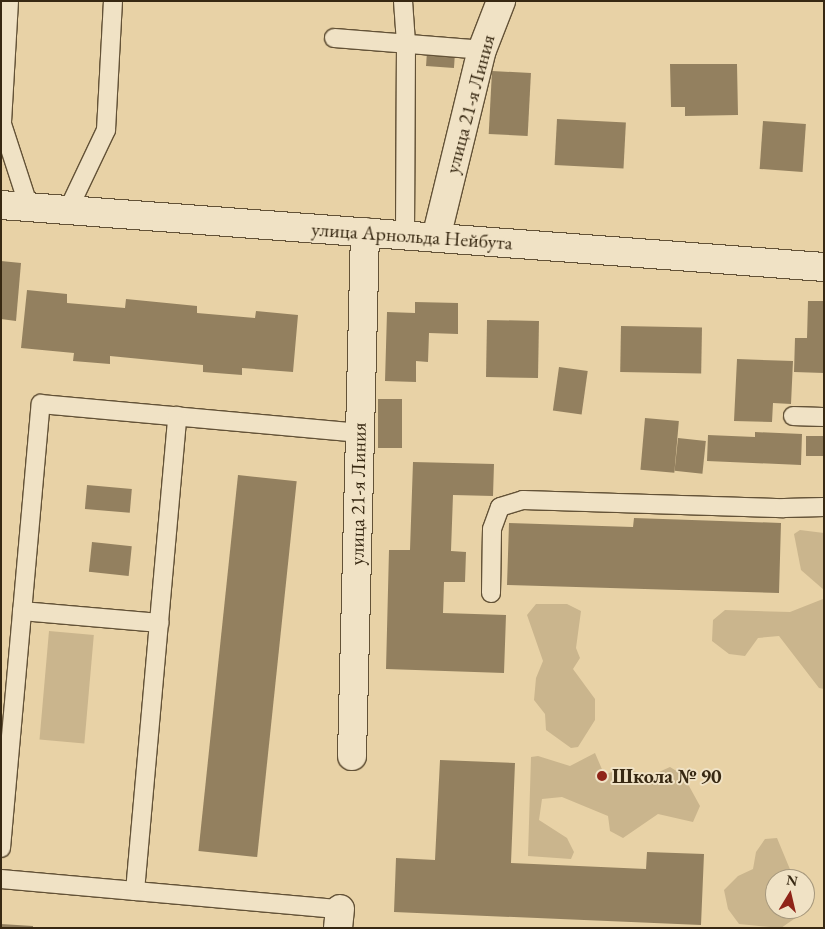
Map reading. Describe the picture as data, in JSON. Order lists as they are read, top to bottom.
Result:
{
  "streets": {
    "street": ["улица 21-я Линия", "улица Арнольда Нейбута"]
  },
  "crossings": [
    ["улица 21-я Линия", "улица Арнольда Нейбута"]
  ],
  "places": ["Школа № 90"],
  "north": "top"
}
